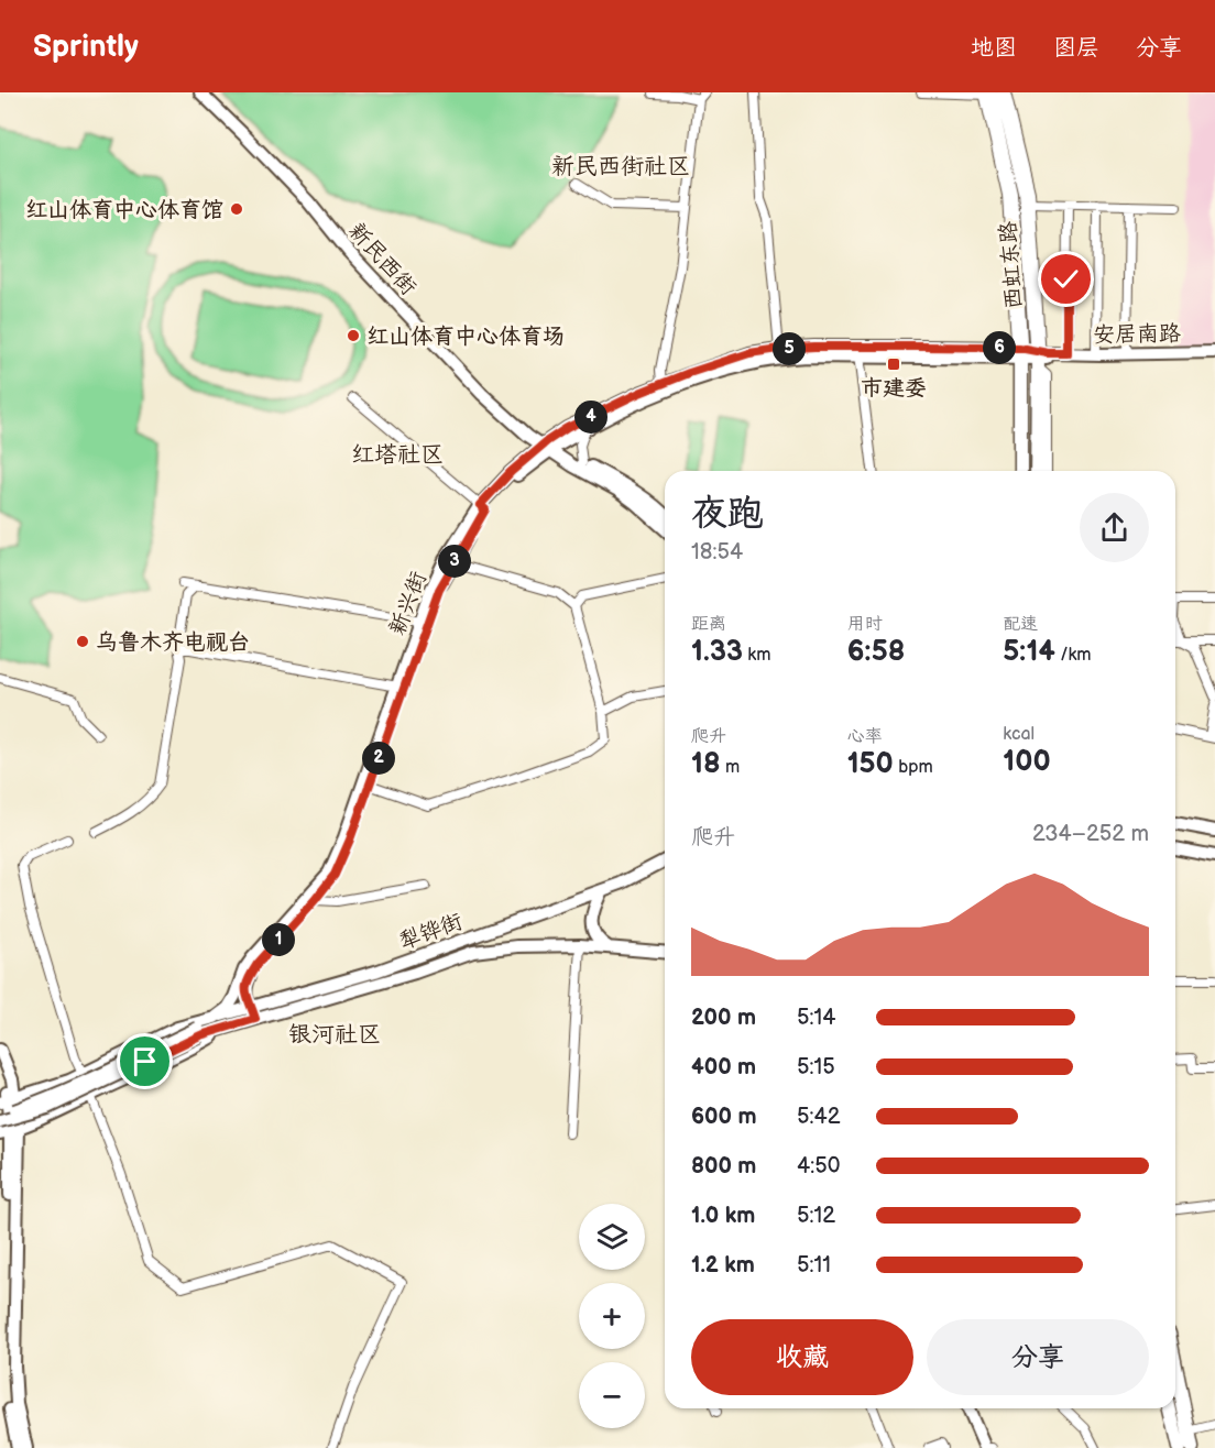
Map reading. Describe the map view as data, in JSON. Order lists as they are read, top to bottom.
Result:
{
  "streets": {
    "highway": ["西虹东路"],
    "main road": [
      "新民西街",
      "安居南路",
      "新兴街",
      "犁铧街"
    ]
  },
  "crossings": [
    ["新民西街", "新兴街"],
    ["西虹东路", "安居南路"],
    ["西虹东路", "新兴街"],
    ["安居南路", "新兴街"],
    ["新兴街", "犁铧街"]
  ],
  "districts": ["新民西街社区", "红塔社区", "银河社区"],
  "places": {
    "other": ["红山体育中心体育馆", "红山体育中心体育场", "乌鲁木齐电视台"],
    "transit": ["市建委"]
  },
  "page": {
    "header": "Sprintly",
    "nav": ["地图", "图层", "分享"],
    "pins": [
      "6",
      "5",
      "4",
      "3",
      "2",
      "1"
    ],
    "heading": ["夜跑", "18:54"],
    "stats": [
      ["距离", "1.33 km"],
      ["用时", "6:58"],
      ["配速", "5:14 /km"],
      ["爬升", "18 m"],
      ["心率", "150 bpm"],
      ["kcal", "100"]
    ],
    "chart": ["爬升", "234–252 m"],
    "list": [
      {
        "name": "200 m",
        "note": "5:14"
      },
      {
        "name": "400 m",
        "note": "5:15"
      },
      {
        "name": "600 m",
        "note": "5:42"
      },
      {
        "name": "800 m",
        "note": "4:50"
      },
      {
        "name": "1.0 km",
        "note": "5:12"
      },
      {
        "name": "1.2 km",
        "note": "5:11"
      }
    ],
    "map_buttons": ["+", "−"],
    "buttons": ["收藏", "分享"]
  }
}
